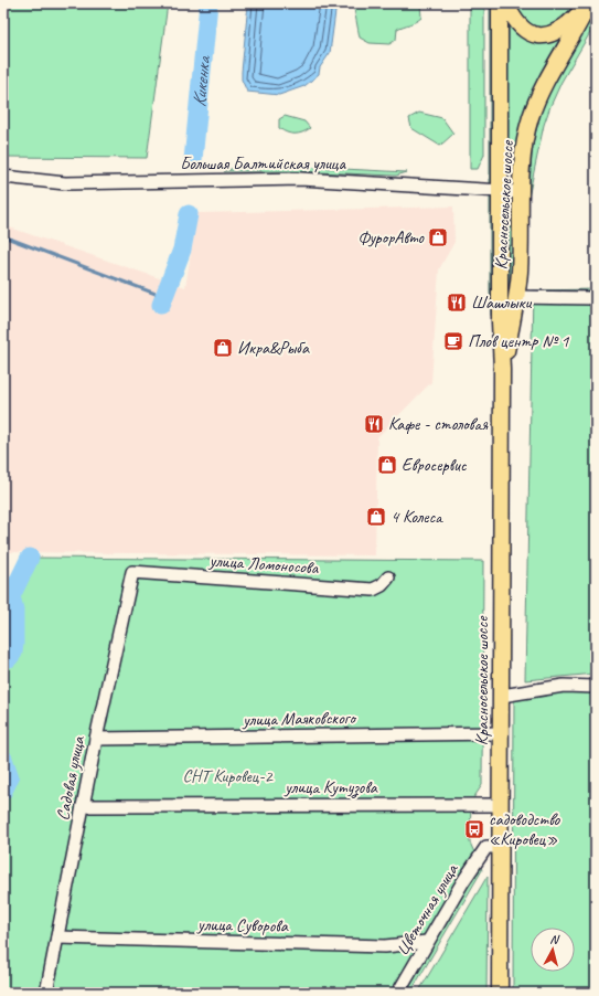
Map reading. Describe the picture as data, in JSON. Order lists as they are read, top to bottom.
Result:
{
  "streets": {
    "main road": ["Красносельское шоссе"],
    "street": [
      "Большая Балтийская улица",
      "улица Ломоносова",
      "улица Маяковского",
      "Садовая улица",
      "улица Кутузова",
      "Цветочная улица",
      "улица Суворова"
    ]
  },
  "crossings": [
    ["Большая Балтийская улица", "Красносельское шоссе"],
    ["Красносельское шоссе", "улица Маяковского"],
    ["Красносельское шоссе", "улица Кутузова"],
    ["Красносельское шоссе", "Цветочная улица"],
    ["улица Ломоносова", "Садовая улица"],
    ["улица Маяковского", "Садовая улица"],
    ["Садовая улица", "улица Кутузова"],
    ["Садовая улица", "улица Суворова"],
    ["Цветочная улица", "улица Суворова"]
  ],
  "water": ["Кикенка"],
  "parks": ["СНТ Кировец-2"],
  "places": {
    "shop": [
      "ФурорАвто",
      "Икра&Рыба",
      "Евросервис",
      "4 Колеса"
    ],
    "restaurant": ["Шашлыки", "Кафе - столовая"],
    "cafe": ["Плов центр № 1"],
    "bus stop": ["садоводство «Кировец»"]
  },
  "north": "top"
}
